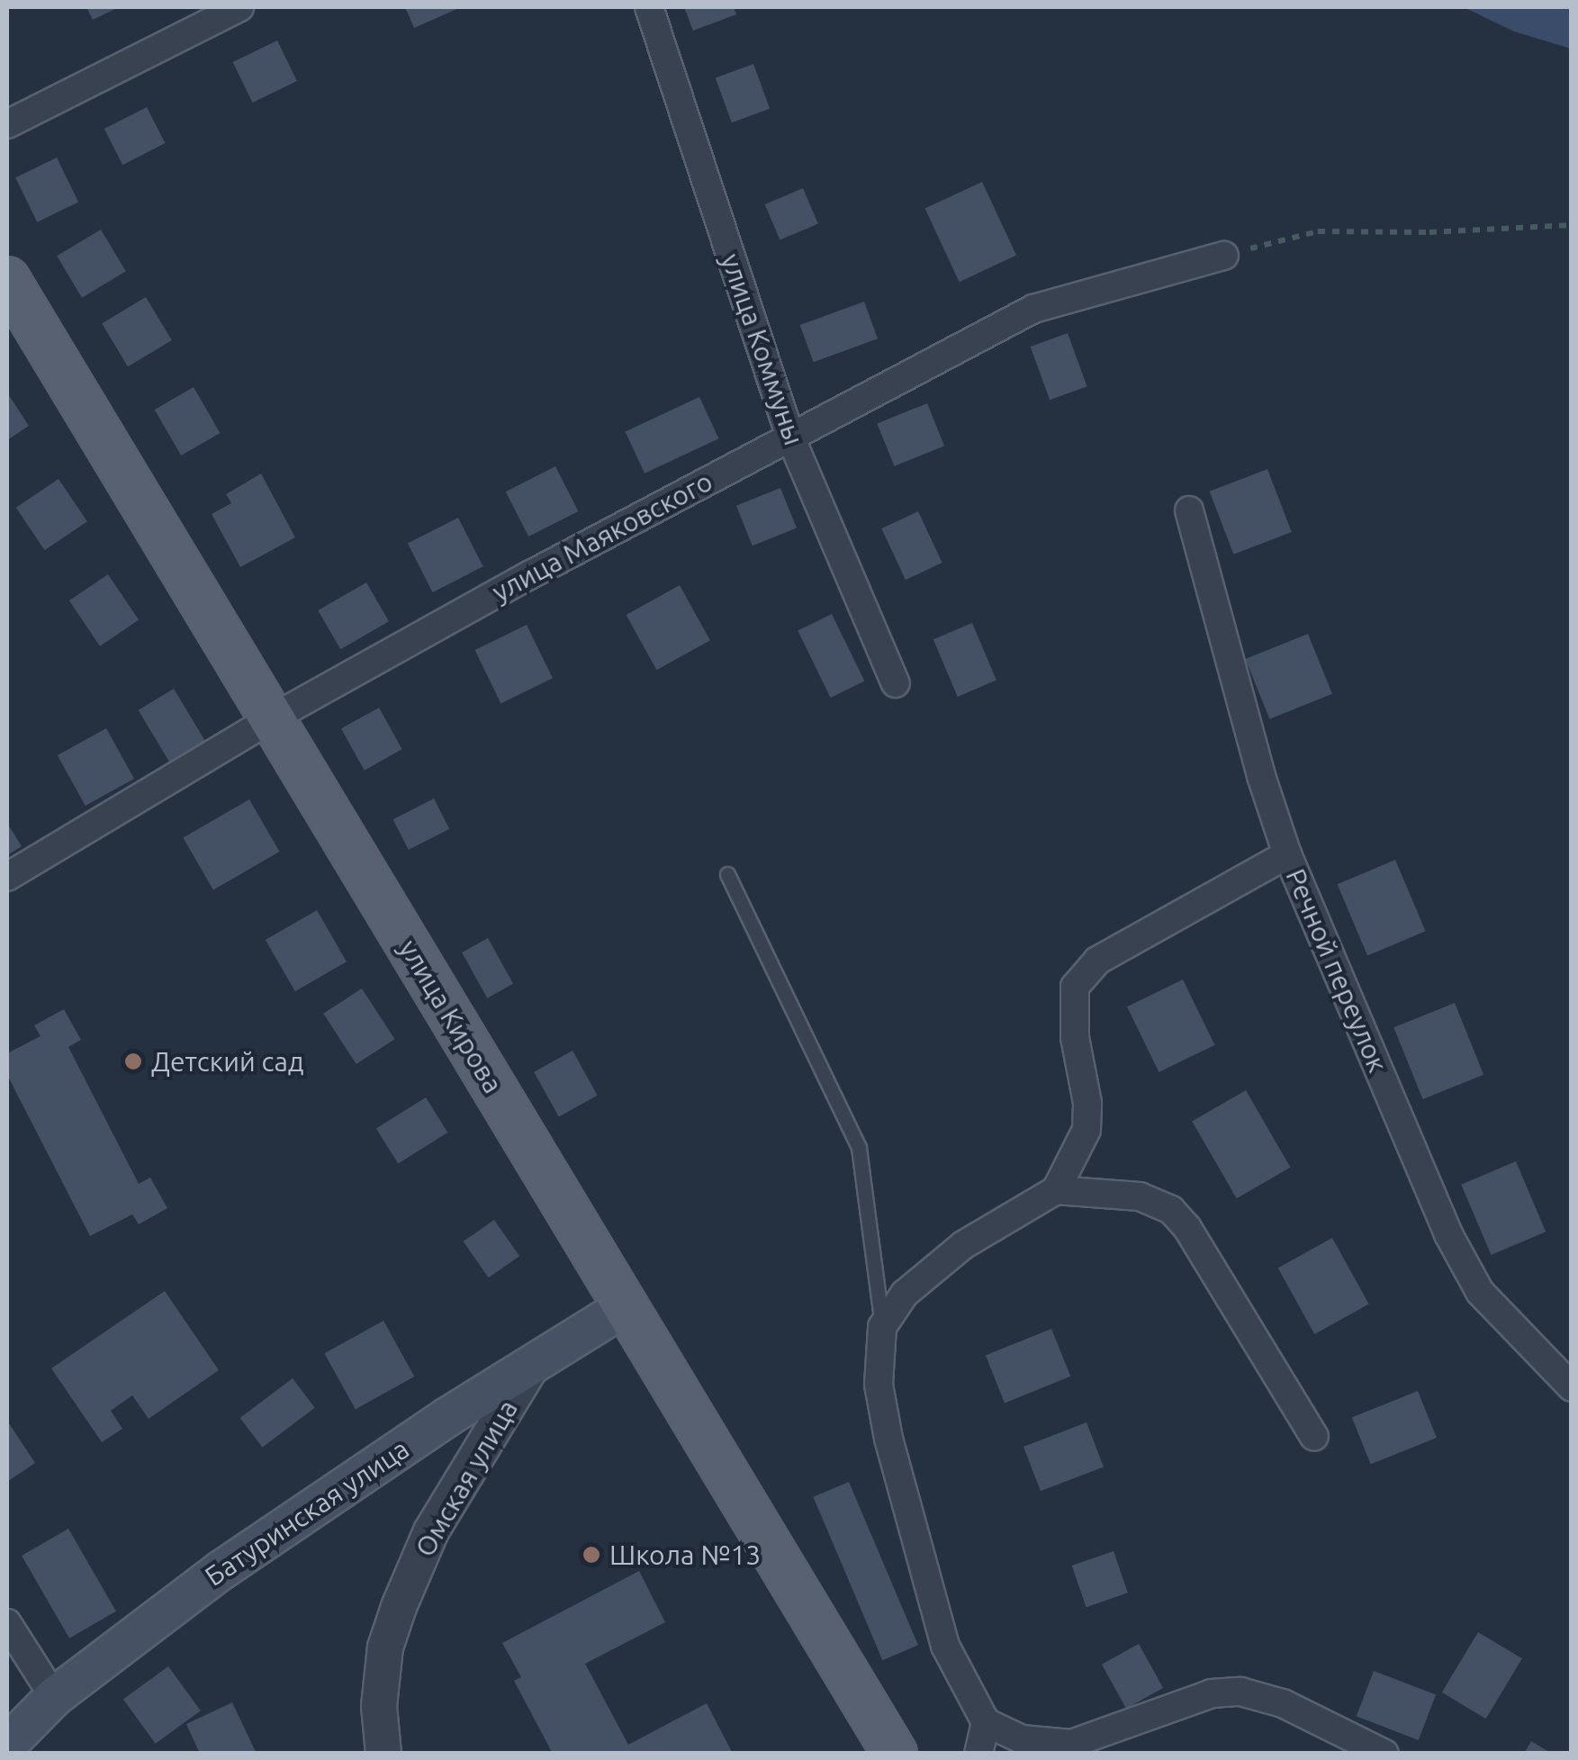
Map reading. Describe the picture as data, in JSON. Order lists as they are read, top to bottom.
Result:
{
  "streets": {
    "main road": ["улица Кирова", "Батуринская улица"],
    "street": [
      "улица Коммуны",
      "улица Маяковского",
      "Речной переулок",
      "Омская улица"
    ]
  },
  "crossings": [
    ["улица Коммуны", "улица Маяковского"],
    ["улица Маяковского", "улица Кирова"],
    ["улица Кирова", "Батуринская улица"],
    ["Омская улица", "Батуринская улица"]
  ],
  "places": ["Детский сад", "Школа №13"]
}
